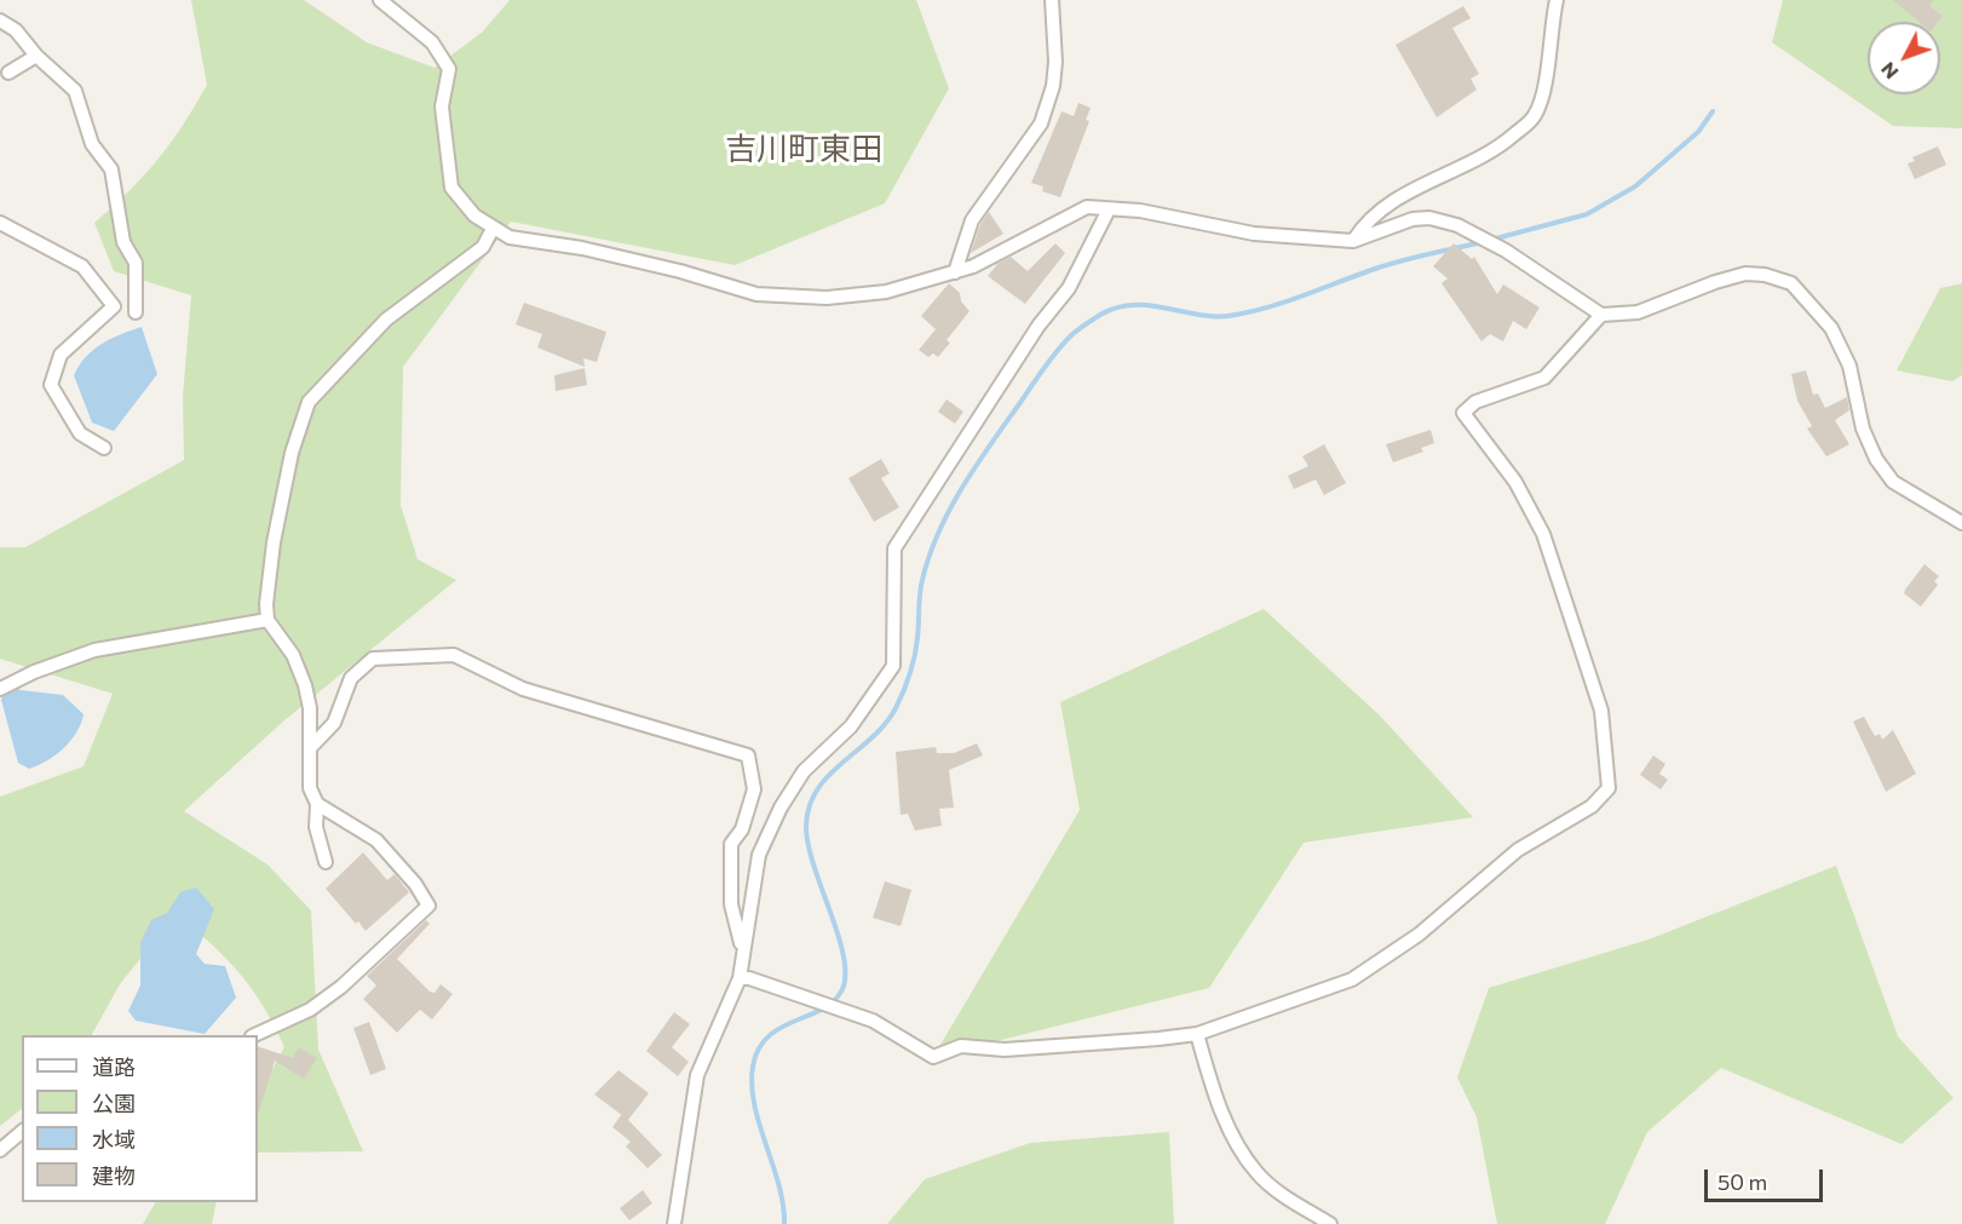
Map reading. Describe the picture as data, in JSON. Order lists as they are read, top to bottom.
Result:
{
  "districts": ["吉川町東田"],
  "legend": [
    "道路",
    "公園",
    "水域",
    "建物"
  ],
  "scale_bar": "50 m",
  "north": "bottom left"
}
